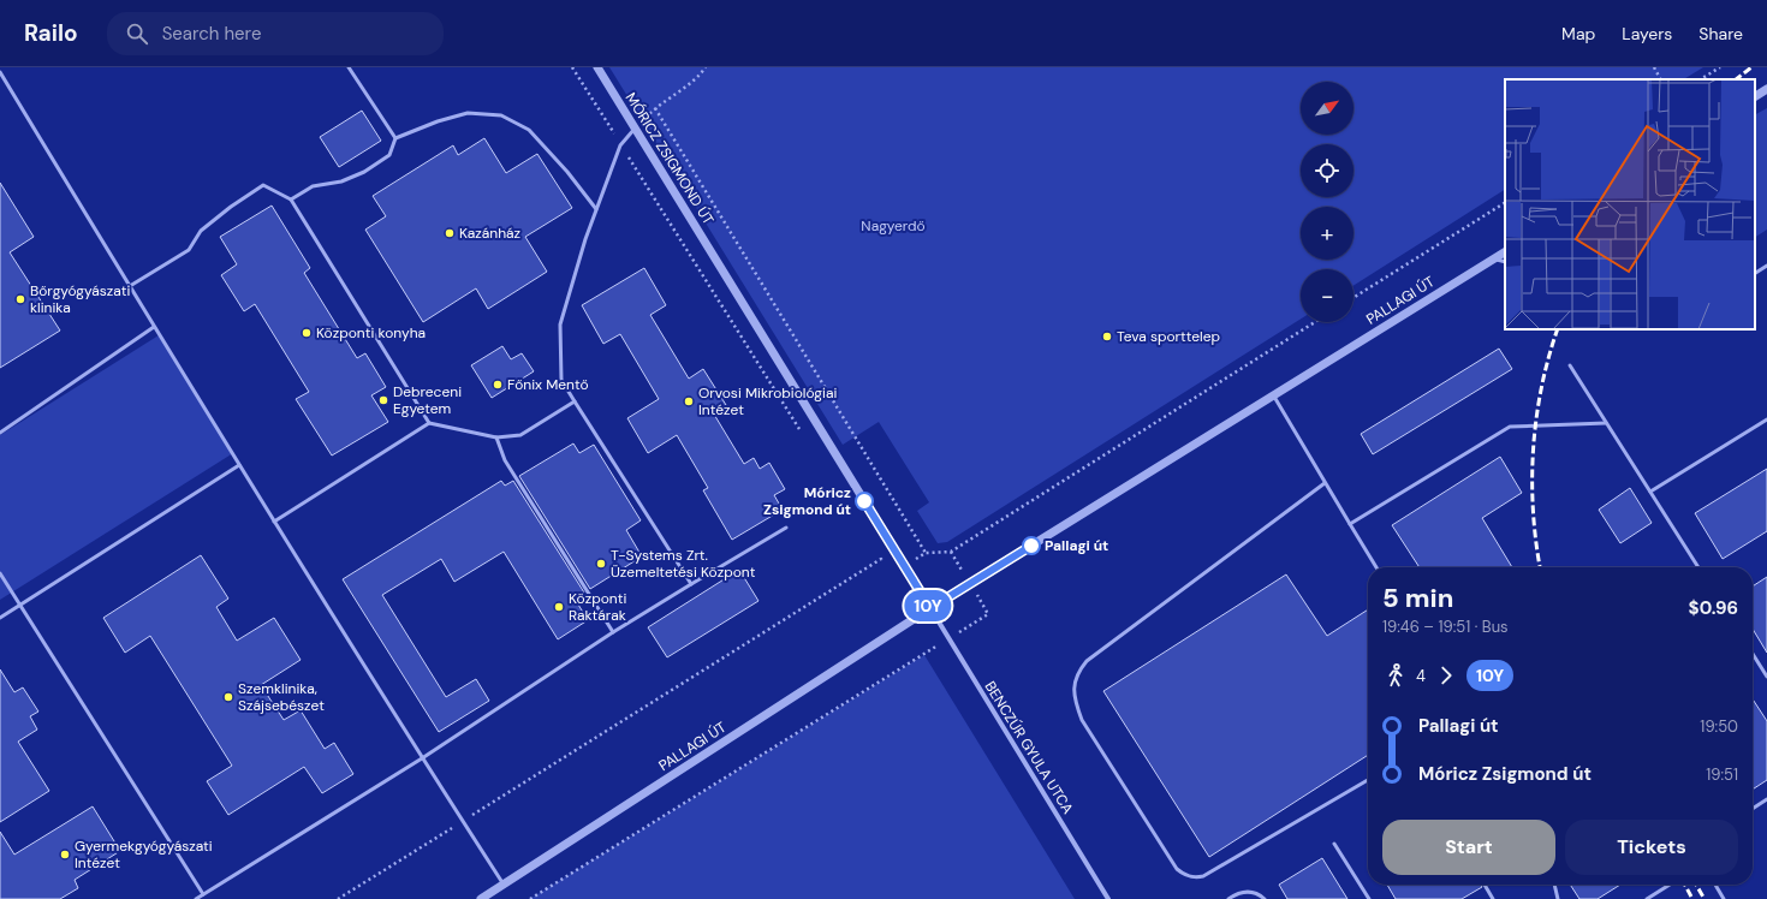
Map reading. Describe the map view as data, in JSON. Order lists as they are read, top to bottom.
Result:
{
  "streets": {
    "street": ["MÓRICZ ZSIGMOND ÚT", "PALLAGI ÚT", "BENCZÚR GYULA UTCA"]
  },
  "crossings": [
    ["MÓRICZ ZSIGMOND ÚT", "PALLAGI ÚT"],
    ["MÓRICZ ZSIGMOND ÚT", "BENCZÚR GYULA UTCA"],
    ["PALLAGI ÚT", "BENCZÚR GYULA UTCA"]
  ],
  "parks": ["Nagyerdő"],
  "places": [
    "Kazánház",
    "Bőrgyógyászati klinika",
    "Központi konyha",
    "Teva sporttelep",
    "Főnix Mentő",
    "Debreceni Egyetem",
    "Orvosi Mikrobiológiai Intézet",
    "Móricz Zsigmond út",
    "Pallagi út",
    "T-Systems Zrt. Üzemeltetési Központ",
    "Központi Raktárak",
    "Szemklinika, Szájsebészet",
    "Gyermekgyógyászati Intézet"
  ],
  "lines": ["bus line 10Y"],
  "north": "top right",
  "page": {
    "header": "Railo",
    "search": "Search here",
    "nav": ["Map", "Layers", "Share"],
    "on_map": "10Y",
    "map_buttons": ["+", "−"],
    "heading": ["5 min", "19:46 – 19:51 · Bus", "$0.96"],
    "legs": ["4", "10Y"],
    "list": [
      {
        "name": "Pallagi út",
        "value": "19:50"
      },
      {
        "name": "Móricz Zsigmond út",
        "value": "19:51"
      }
    ],
    "buttons": ["Start", "Tickets"]
  }
}
